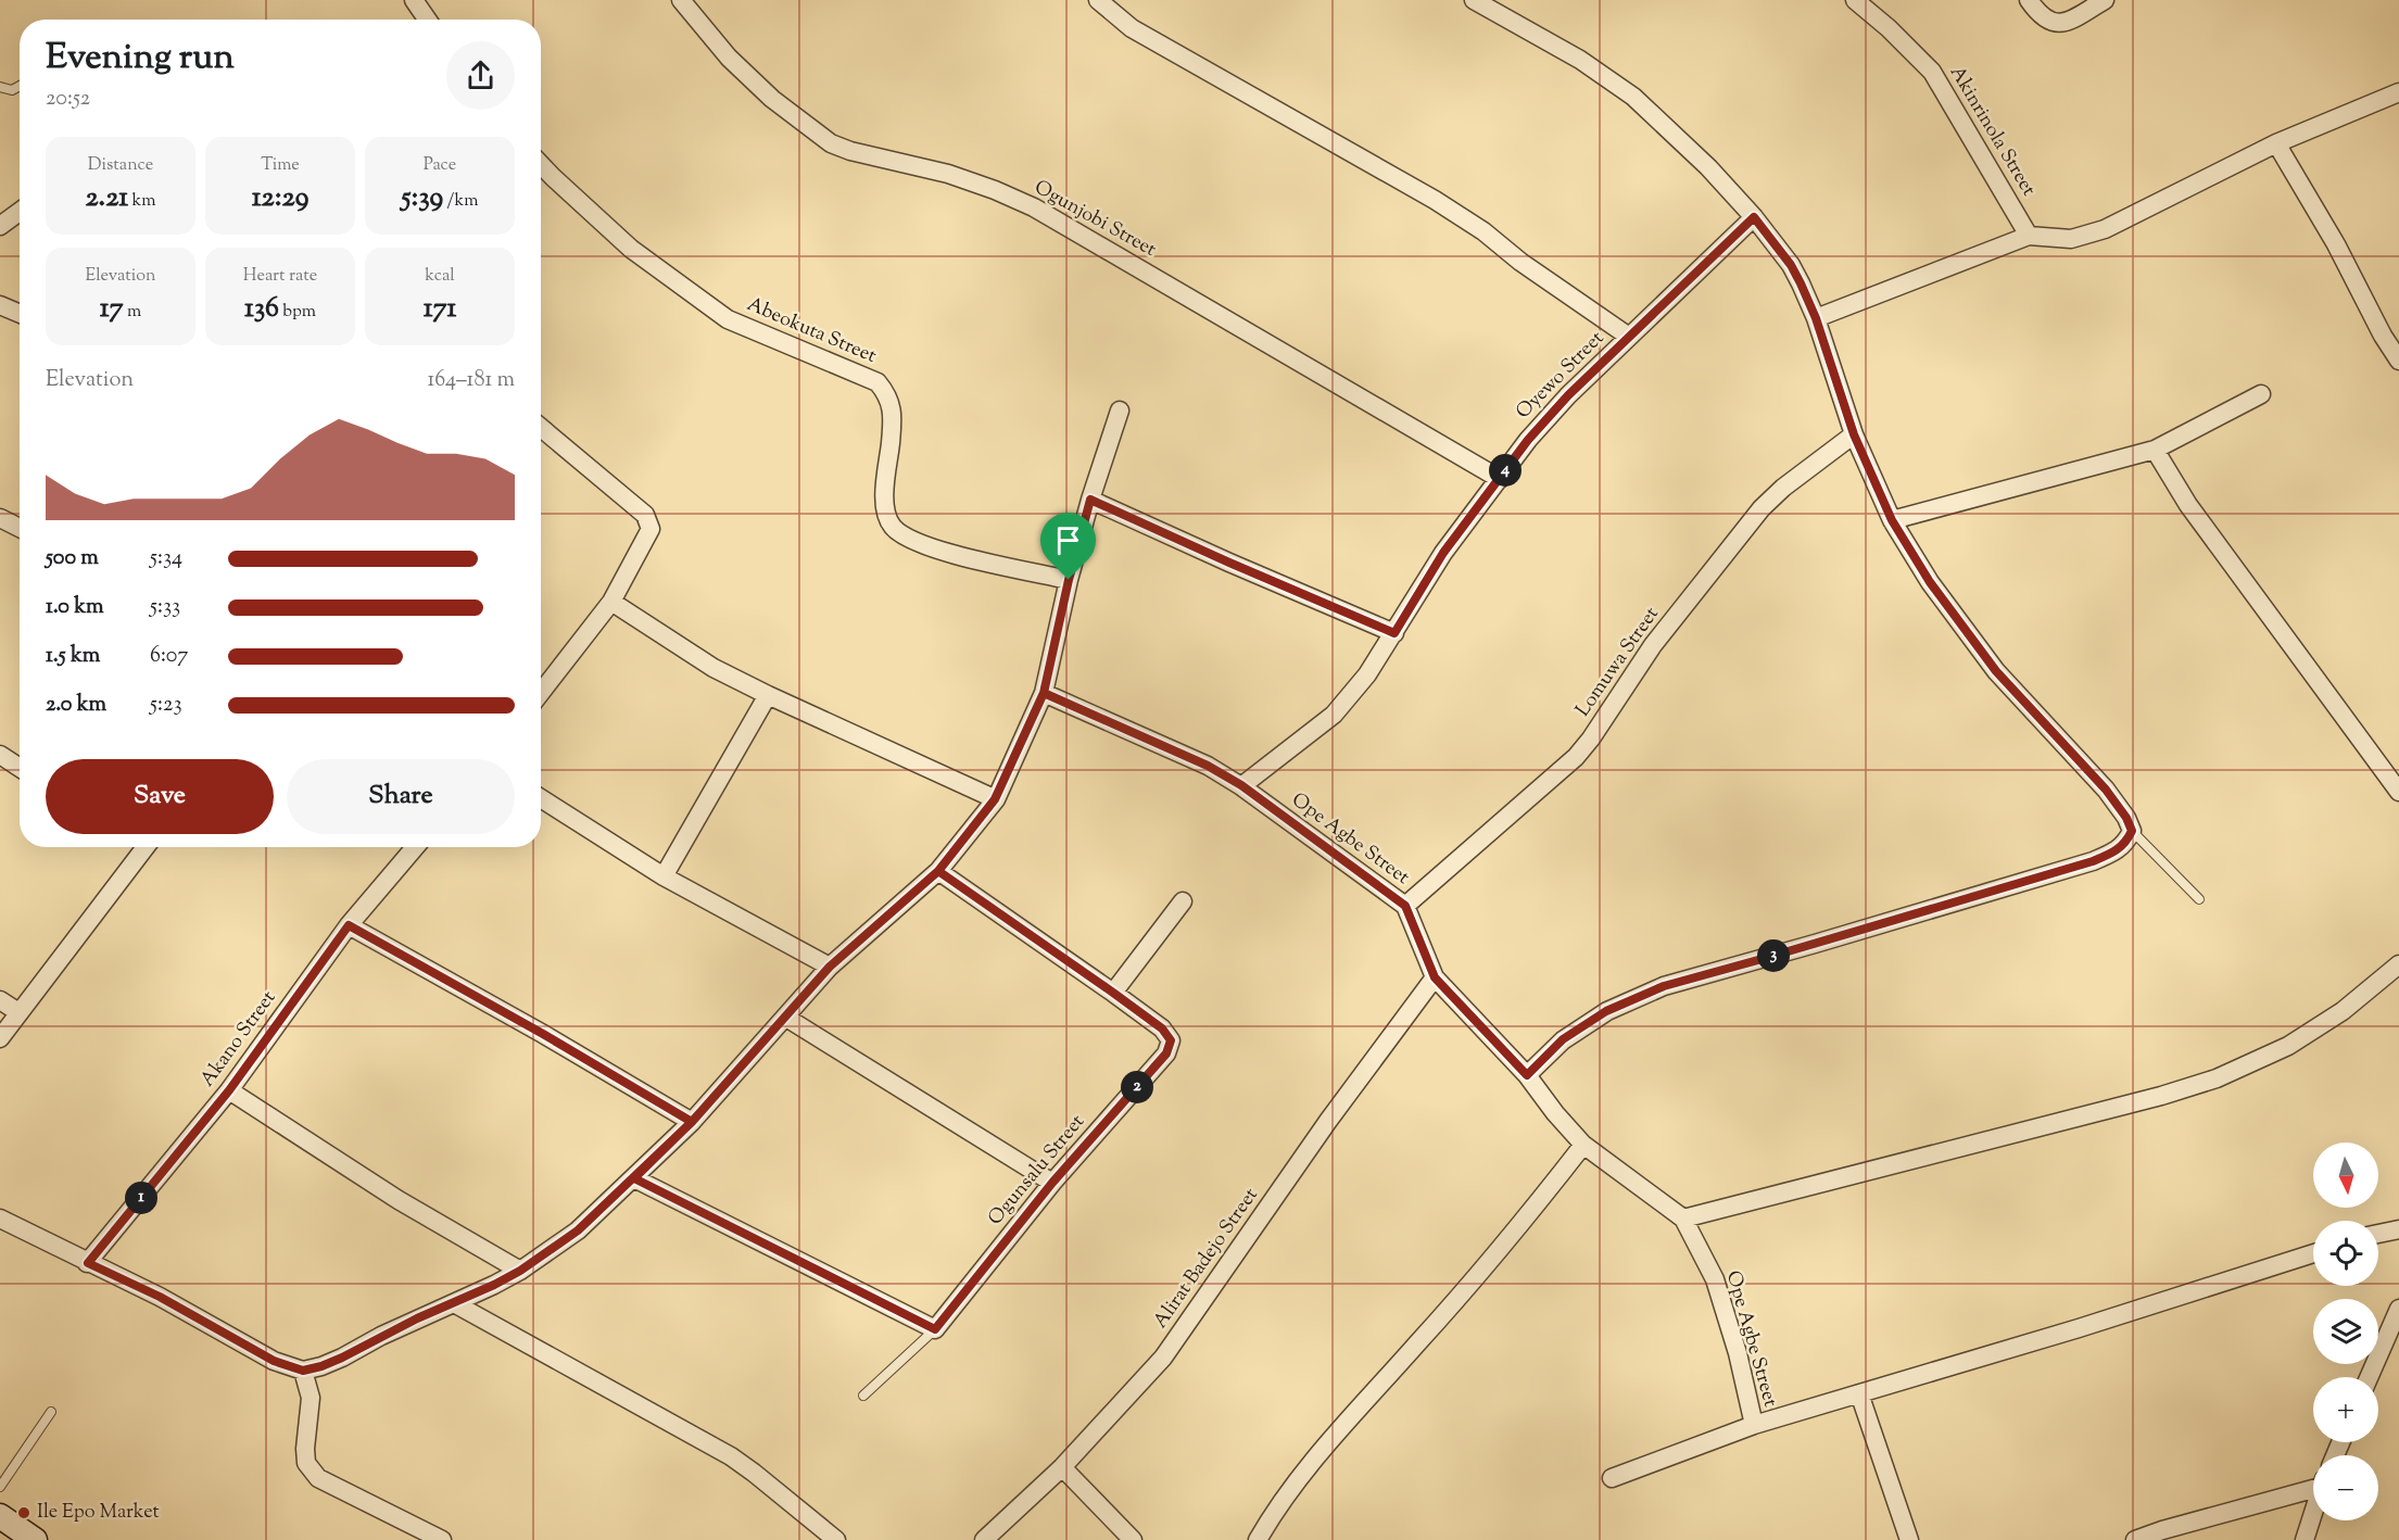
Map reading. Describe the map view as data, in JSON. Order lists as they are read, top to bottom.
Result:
{
  "streets": {
    "street": [
      "Akinrinola Street",
      "Ogunjobi Street",
      "Abeokuta Street",
      "Oyewo Street",
      "Lomuwa Street",
      "Ope Agbe Street",
      "Akano Street",
      "Ogunsalu Street",
      "Alirat Badejo Street"
    ]
  },
  "crossings": [
    ["Ogunjobi Street", "Oyewo Street"],
    ["Oyewo Street", "Ope Agbe Street"],
    ["Lomuwa Street", "Ope Agbe Street"],
    ["Ope Agbe Street", "Alirat Badejo Street"]
  ],
  "places": ["Ile Epo Market"],
  "north": "bottom",
  "page": {
    "heading": ["Evening run", "20:52"],
    "stats": [
      ["Distance", "2.21 km"],
      ["Time", "12:29"],
      ["Pace", "5:39 /km"],
      ["Elevation", "17 m"],
      ["Heart rate", "136 bpm"],
      ["kcal", "171"]
    ],
    "chart": ["Elevation", "164–181 m"],
    "pins": [
      "4",
      "3",
      "2",
      "1"
    ],
    "list": [
      {
        "name": "500 m",
        "note": "5:34"
      },
      {
        "name": "1.0 km",
        "note": "5:33"
      },
      {
        "name": "1.5 km",
        "note": "6:07"
      },
      {
        "name": "2.0 km",
        "note": "5:23"
      }
    ],
    "buttons": ["Save", "Share"],
    "map_buttons": ["+", "−"]
  }
}
